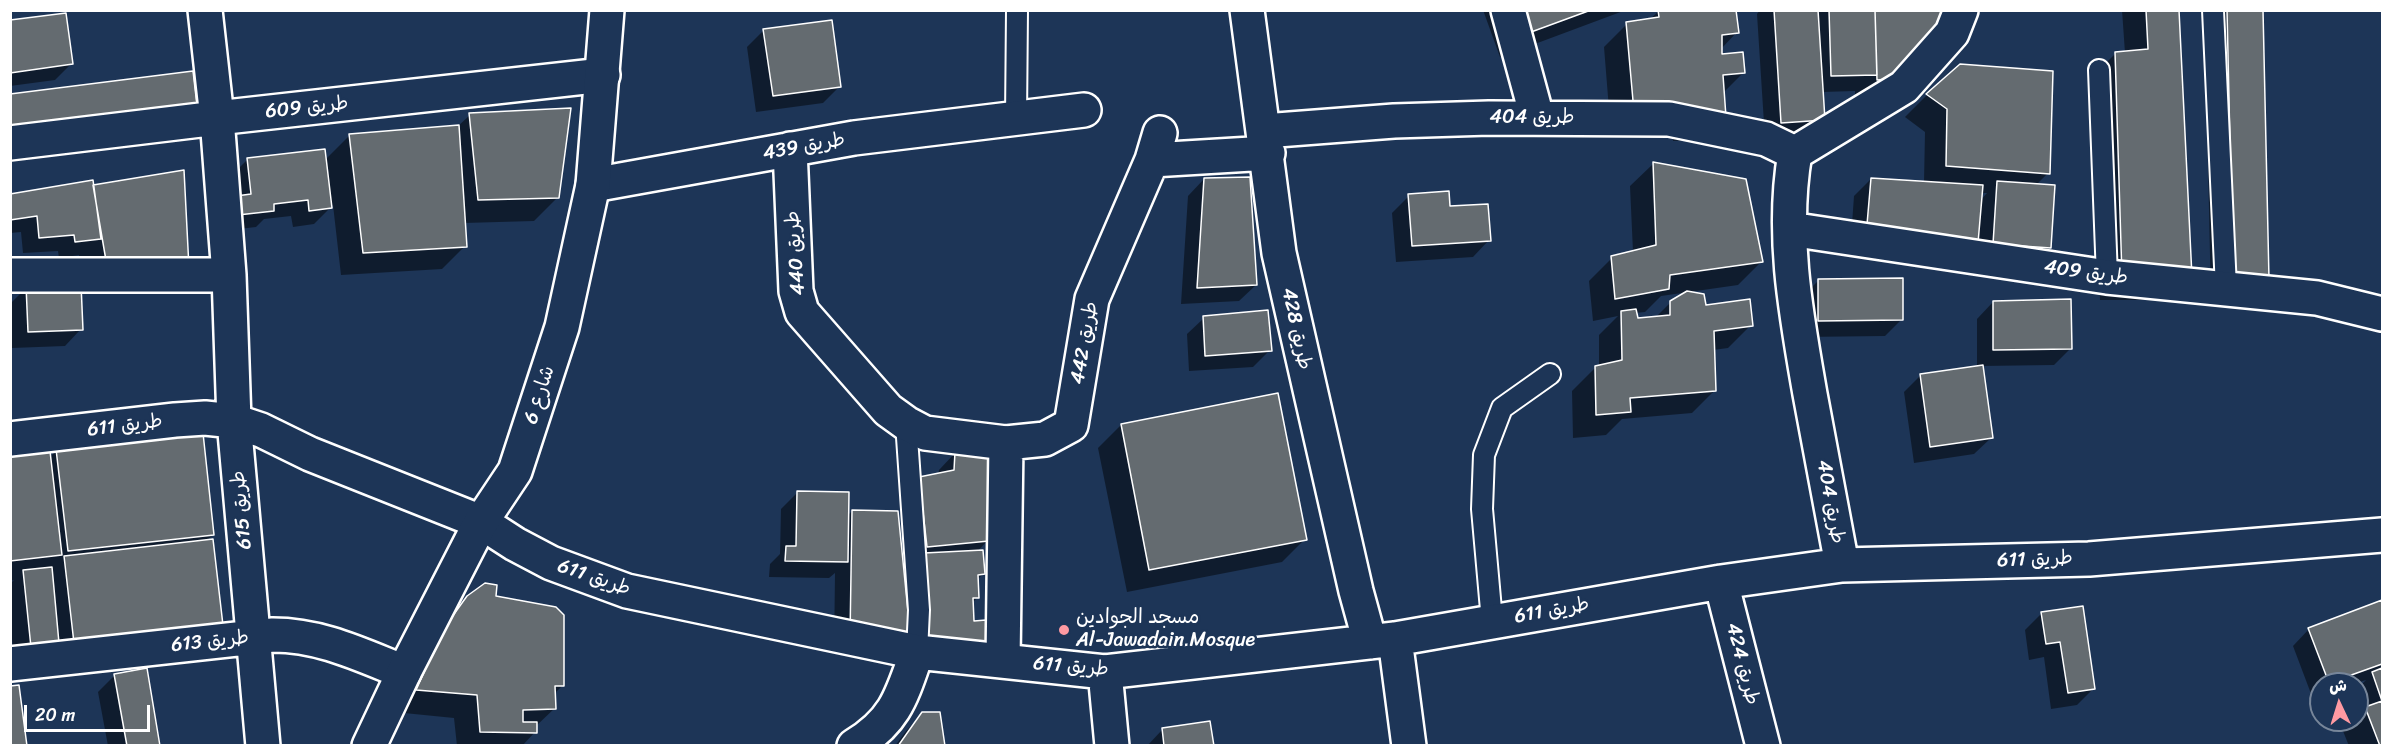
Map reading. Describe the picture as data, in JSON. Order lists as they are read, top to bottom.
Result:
{
  "streets": {
    "street": [
      "طريق 609",
      "طريق 404",
      "طريق 439",
      "طريق 440",
      "طريق 409",
      "طريق 428",
      "طريق 442",
      "شارع 6",
      "طريق 611",
      "طريق 615",
      "طريق 613",
      "طريق 424"
    ]
  },
  "crossings": [
    ["طريق 609", "شارع 6"],
    ["طريق 609", "طريق 615"],
    ["طريق 404", "طريق 409"],
    ["طريق 404", "طريق 428"],
    ["طريق 404", "طريق 442"],
    ["طريق 404", "طريق 611"],
    ["طريق 439", "طريق 440"],
    ["طريق 439", "شارع 6"],
    ["طريق 440", "طريق 442"],
    ["طريق 428", "طريق 611"],
    ["شارع 6", "طريق 611"],
    ["شارع 6", "طريق 613"],
    ["طريق 611", "طريق 615"],
    ["طريق 611", "طريق 424"],
    ["طريق 615", "طريق 613"]
  ],
  "places": ["مسجد الجوادين Al-Jawadain Mosque"],
  "scale_bar": "20 m",
  "north": "top"
}
